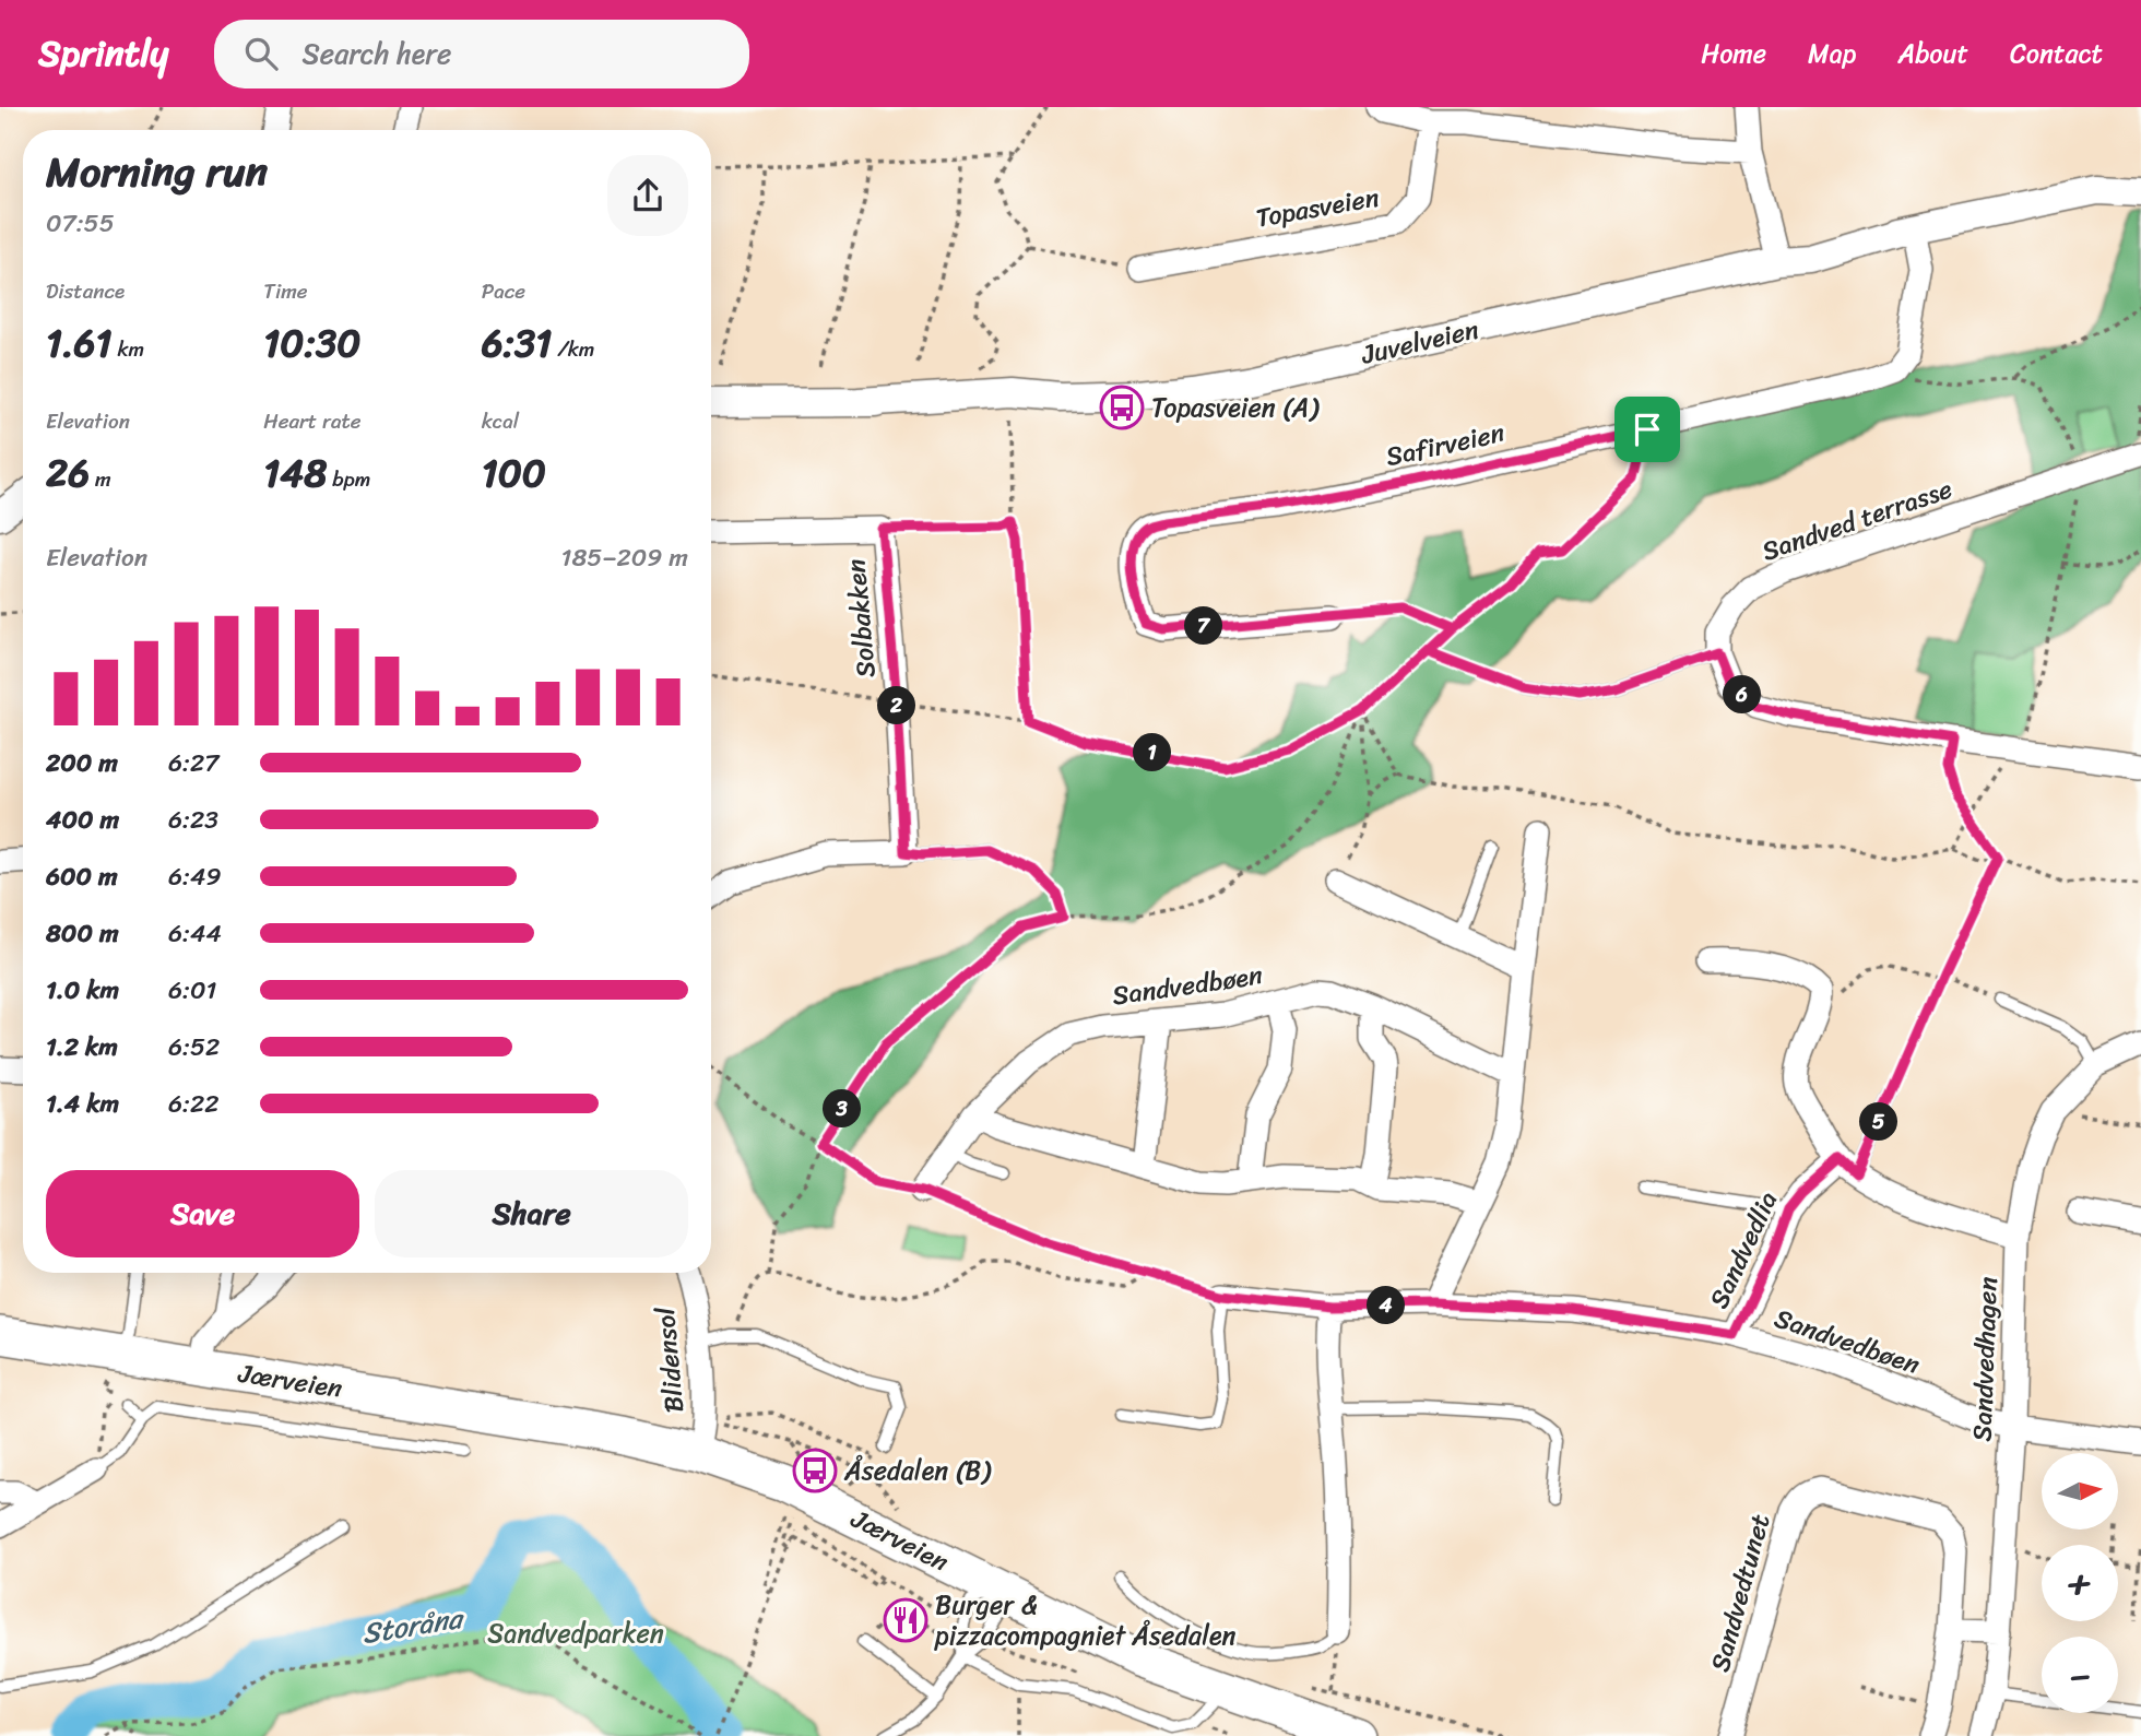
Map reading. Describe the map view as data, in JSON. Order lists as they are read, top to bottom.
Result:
{
  "streets": {
    "main road": ["Jærveien"],
    "street": [
      "Topasveien",
      "Juvelveien",
      "Safirveien",
      "Sandved terrasse",
      "Solbakken",
      "Sandvedbøen",
      "Sandvedlia",
      "Sandvedhagen",
      "Blidensol",
      "Sandvedtunet"
    ]
  },
  "crossings": [
    ["Juvelveien", "Safirveien"],
    ["Sandvedbøen", "Sandvedlia"],
    ["Sandvedbøen", "Sandvedhagen"],
    ["Blidensol", "Jærveien"]
  ],
  "water": ["Storåna"],
  "parks": ["Sandvedparken"],
  "places": {
    "bus stop": ["Topasveien (A)", "Åsedalen (B)"],
    "restaurant": ["Burger & pizzacompagniet Åsedalen"]
  },
  "north": "right",
  "page": {
    "header": "Sprintly",
    "search": "Search here",
    "nav": [
      "Home",
      "Map",
      "About",
      "Contact"
    ],
    "heading": ["Morning run", "07:55"],
    "stats": [
      ["Distance", "1.61 km"],
      ["Time", "10:30"],
      ["Pace", "6:31 /km"],
      ["Elevation", "26 m"],
      ["Heart rate", "148 bpm"],
      ["kcal", "100"]
    ],
    "chart": ["Elevation", "185–209 m"],
    "pins": [
      "7",
      "6",
      "2",
      "1",
      "3",
      "5",
      "4"
    ],
    "list": [
      {
        "name": "200 m",
        "note": "6:27"
      },
      {
        "name": "400 m",
        "note": "6:23"
      },
      {
        "name": "600 m",
        "note": "6:49"
      },
      {
        "name": "800 m",
        "note": "6:44"
      },
      {
        "name": "1.0 km",
        "note": "6:01"
      },
      {
        "name": "1.2 km",
        "note": "6:52"
      },
      {
        "name": "1.4 km",
        "note": "6:22"
      }
    ],
    "buttons": ["Save", "Share"],
    "map_buttons": ["+", "−"]
  }
}
